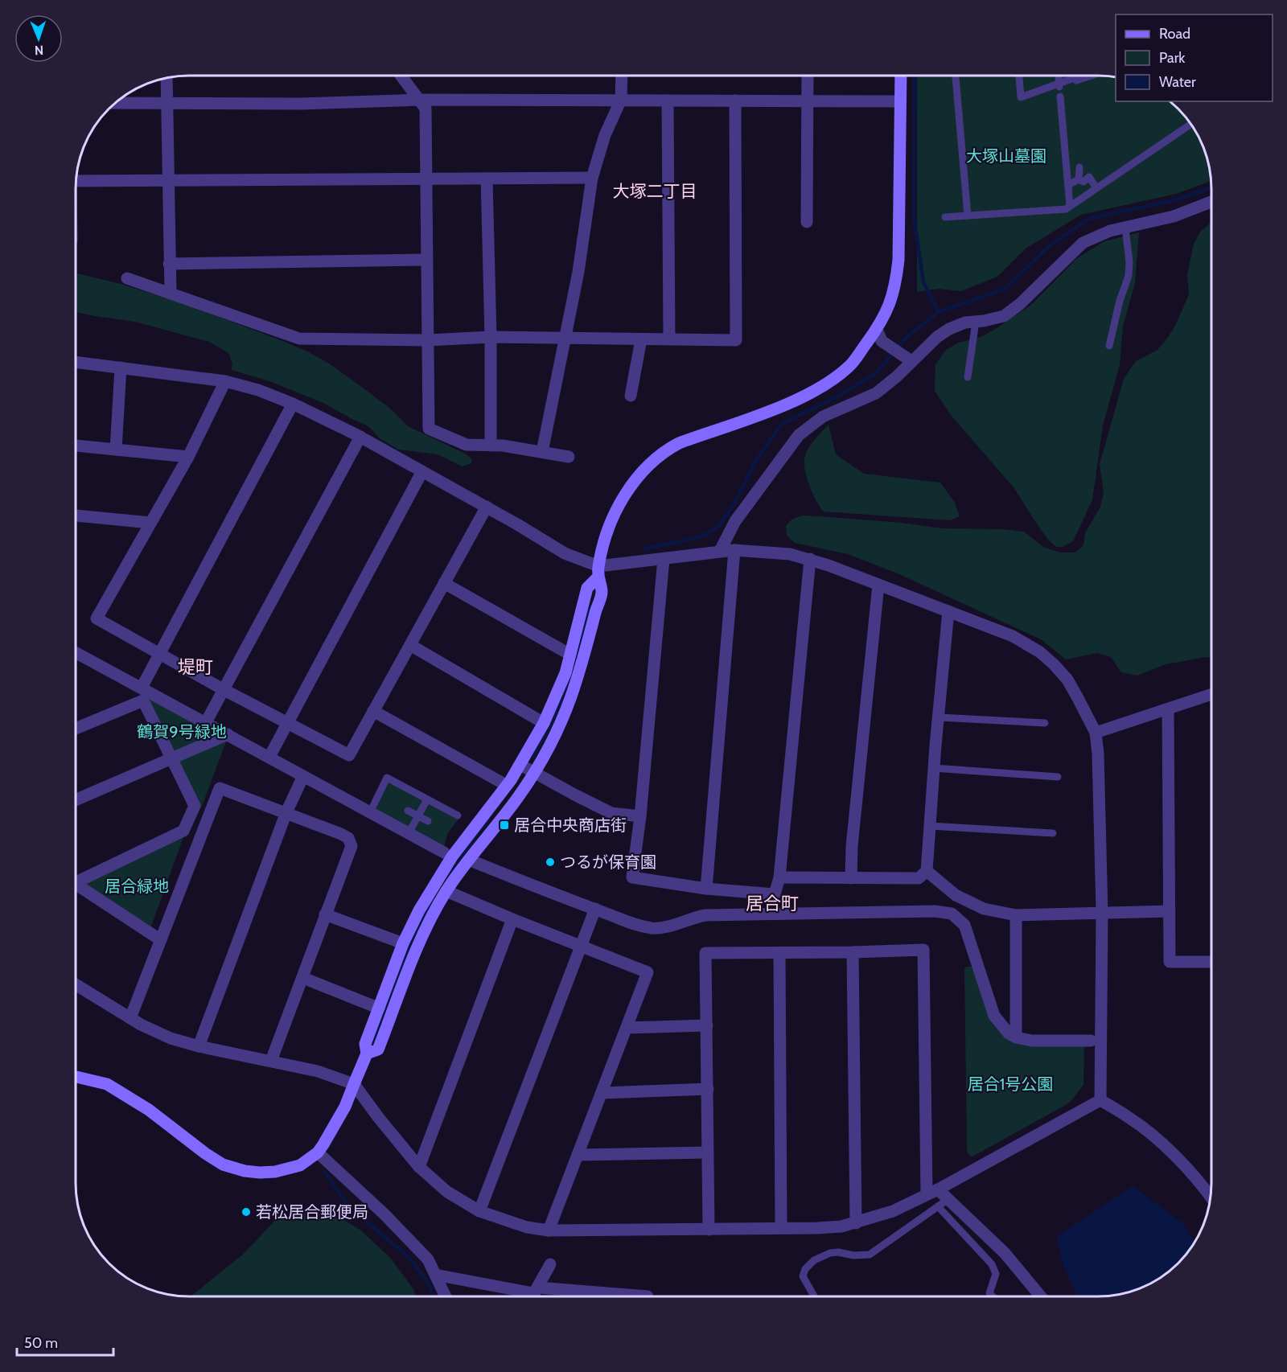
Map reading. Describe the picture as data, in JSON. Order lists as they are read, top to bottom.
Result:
{
  "districts": ["大塚二丁目", "堤町", "居合町"],
  "parks": [
    "大塚山墓園",
    "鶴賀9号緑地",
    "居合緑地",
    "居合1号公園"
  ],
  "places": {
    "transit": ["居合中央商店街"],
    "other": ["つるが保育園", "若松居合郵便局"]
  },
  "legend": ["Road", "Park", "Water"],
  "scale_bar": "50 m",
  "north": "bottom"
}
